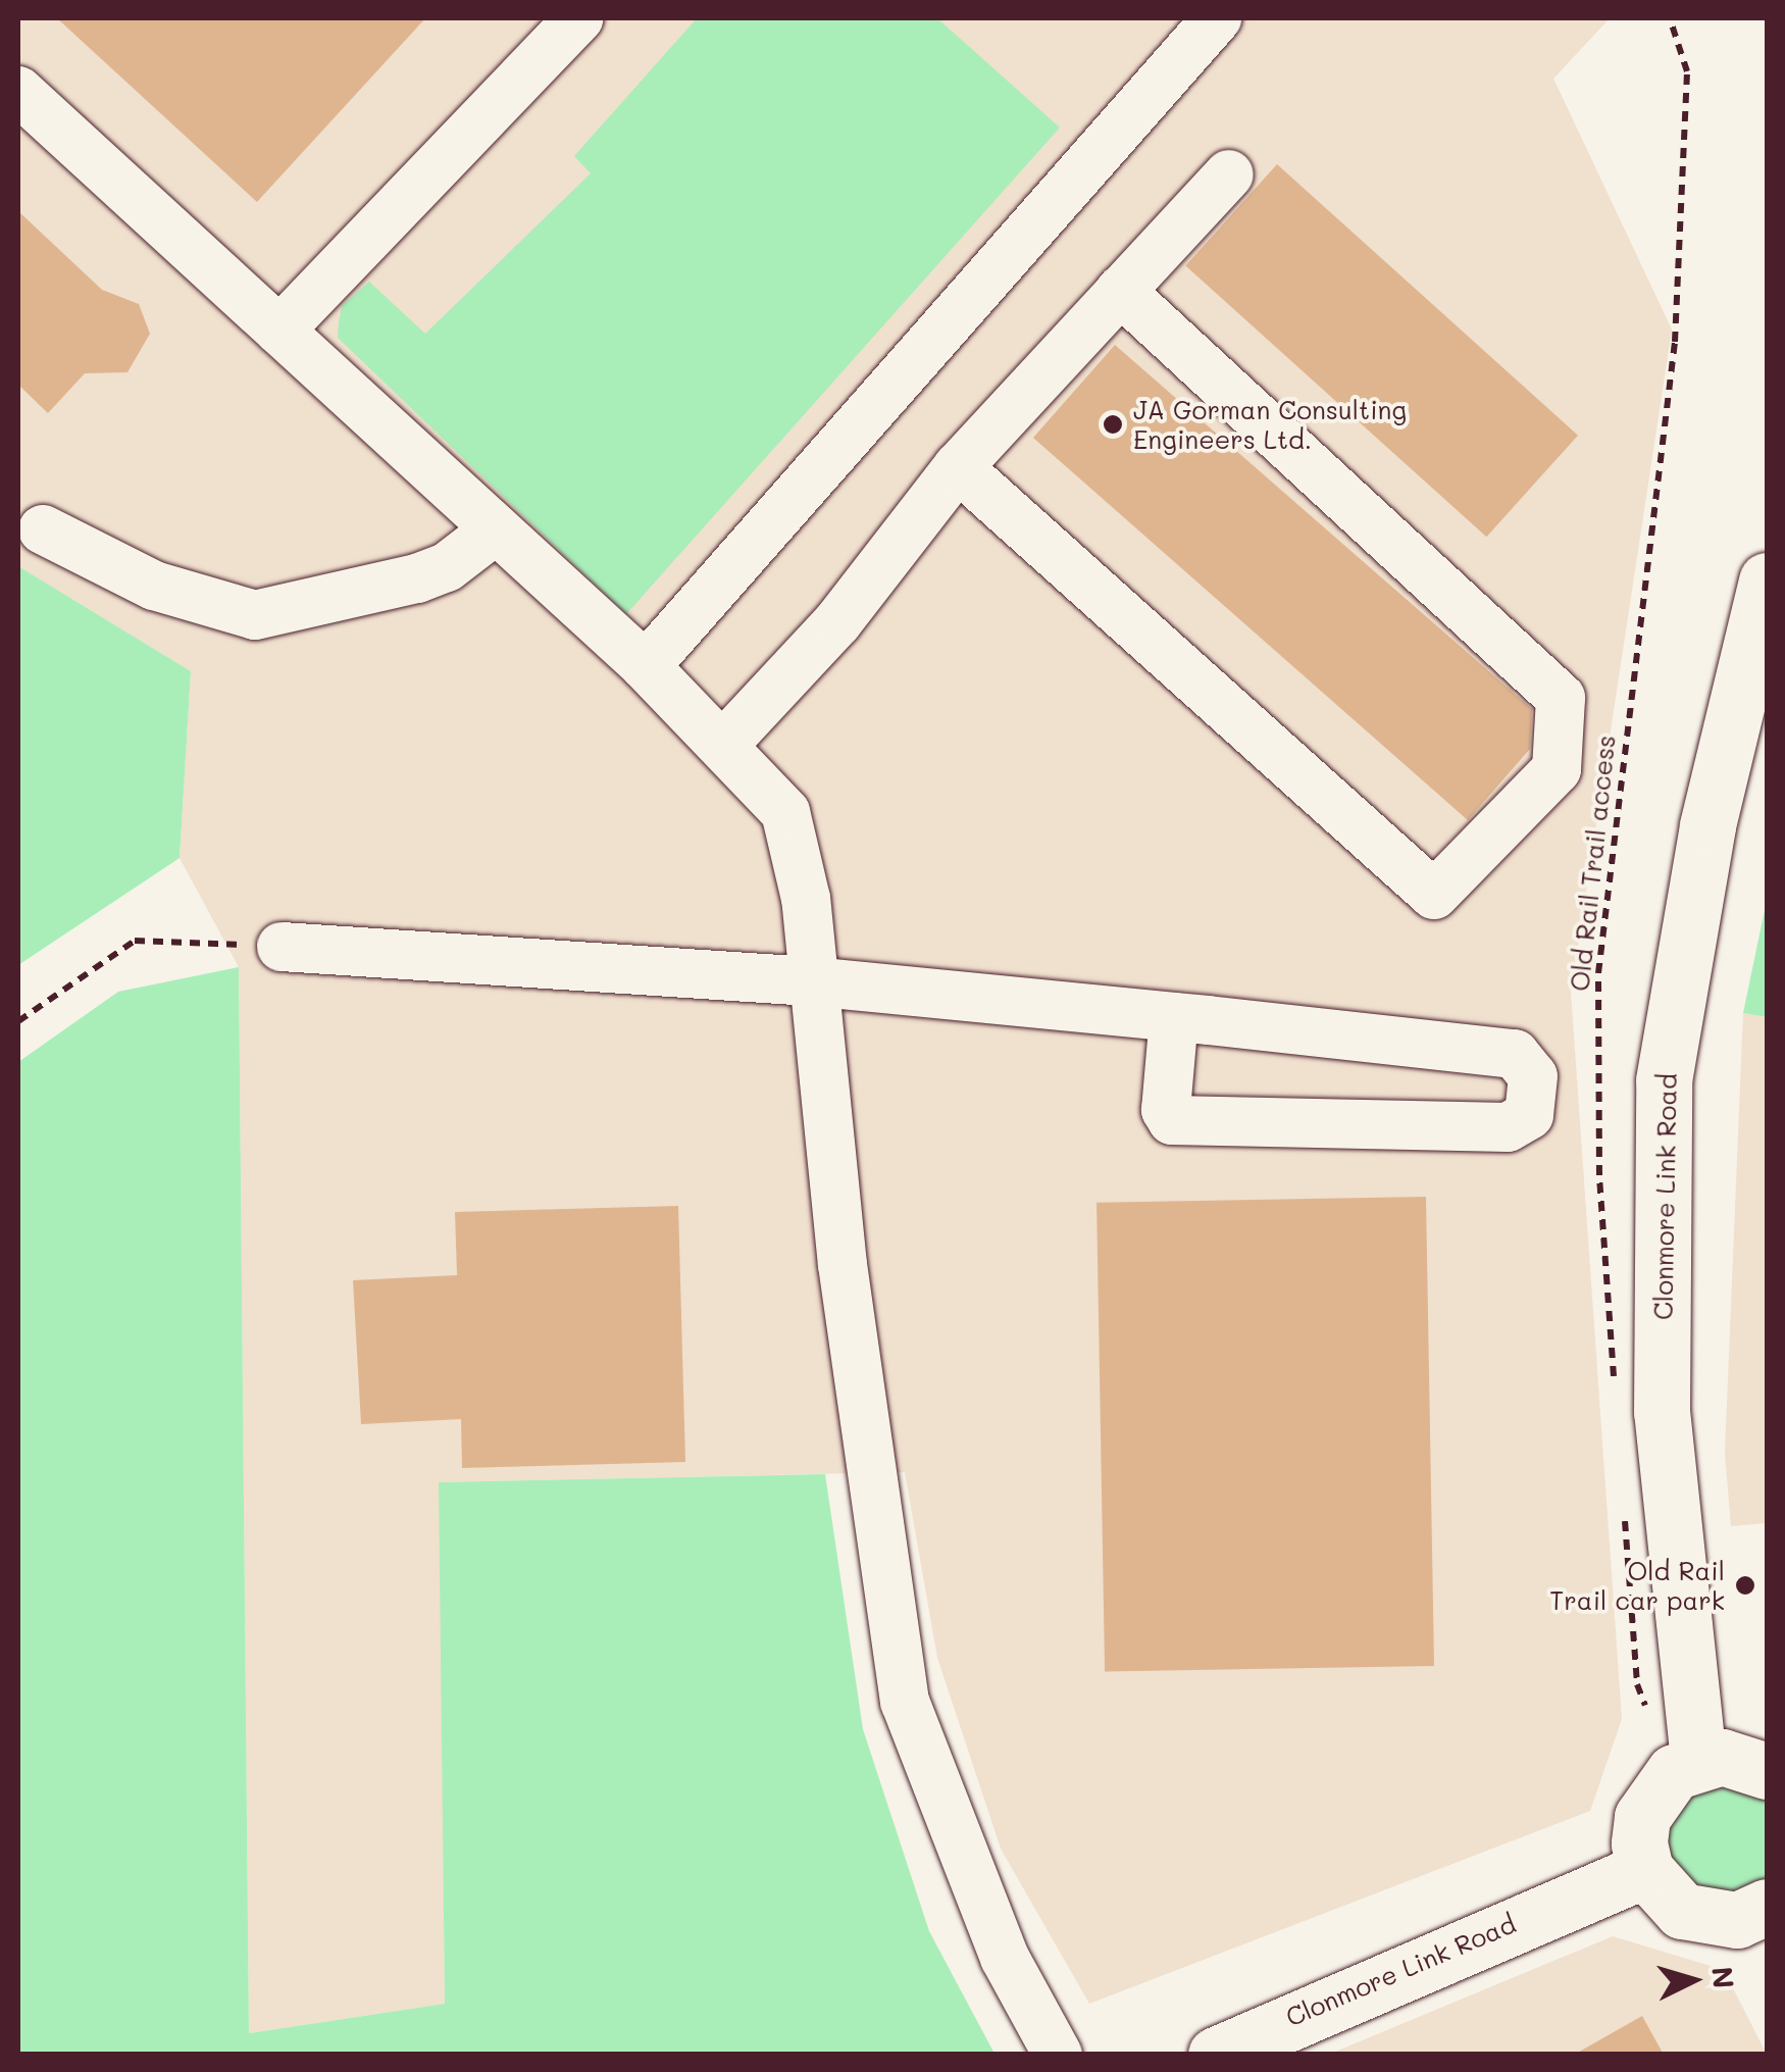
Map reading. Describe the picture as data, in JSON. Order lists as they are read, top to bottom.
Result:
{
  "streets": {
    "main road": ["Clonmore Link Road"],
    "path": ["Old Rail Trail access"]
  },
  "places": ["JA Gorman Consulting Engineers Ltd.", "Old Rail Trail car park"],
  "north": "right"
}
